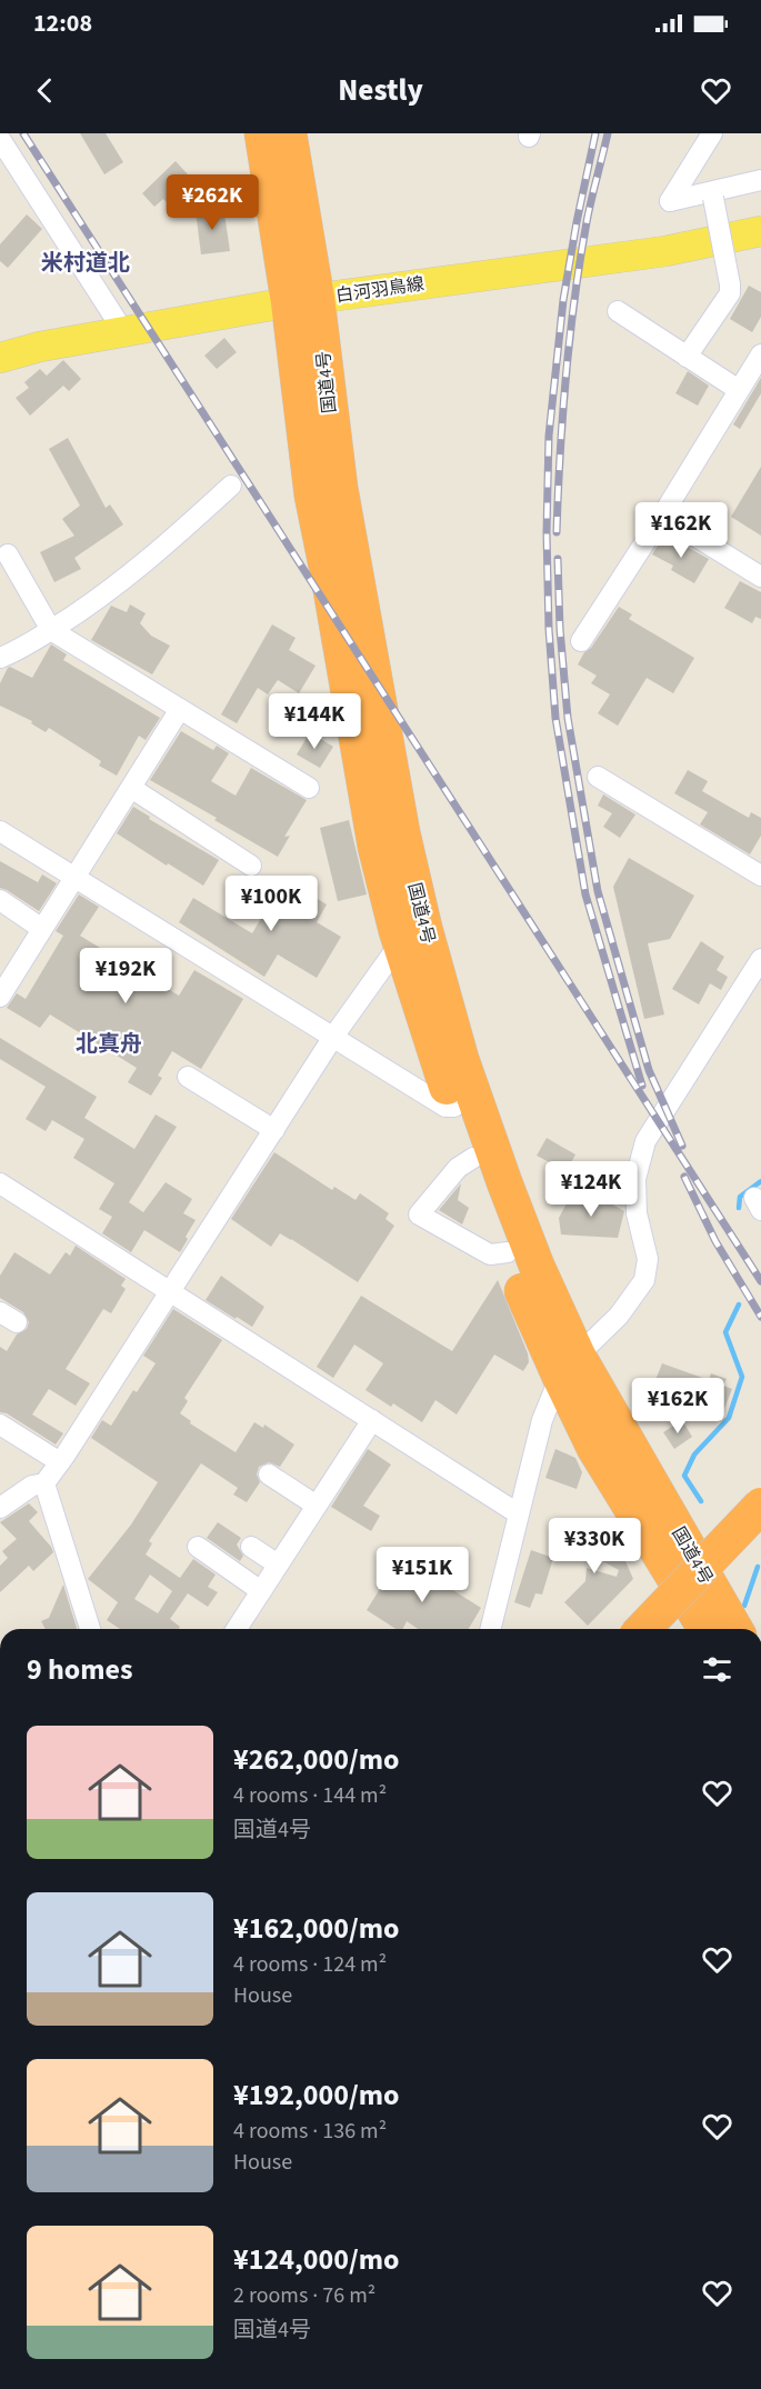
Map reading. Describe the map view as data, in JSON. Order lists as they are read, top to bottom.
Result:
{
  "streets": {
    "highway": ["国道4号"],
    "main road": ["白河羽鳥線"]
  },
  "crossings": [
    ["白河羽鳥線", "国道4号"]
  ],
  "districts": ["米村道北", "北真舟"],
  "page": {
    "status": "12:08",
    "header": "Nestly",
    "price": [
      "¥262K",
      "¥162K",
      "¥144K",
      "¥100K",
      "¥192K",
      "¥124K",
      "¥162K",
      "¥330K",
      "¥151K"
    ],
    "heading": "9 homes",
    "list": [
      {
        "name": "¥262,000/mo",
        "note": "4 rooms · 144 m² · 国道4号"
      },
      {
        "name": "¥162,000/mo",
        "note": "4 rooms · 124 m² · House"
      },
      {
        "name": "¥192,000/mo",
        "note": "4 rooms · 136 m² · House"
      },
      {
        "name": "¥124,000/mo",
        "note": "2 rooms · 76 m² · 国道4号"
      }
    ]
  }
}
